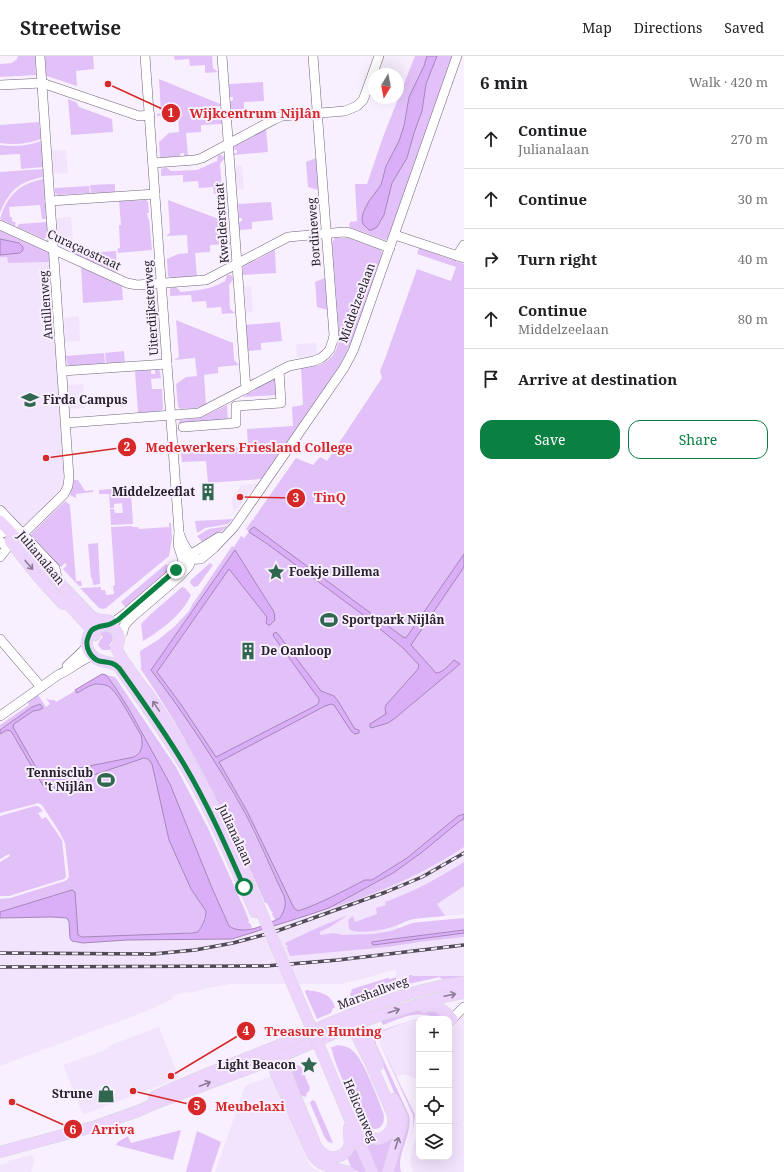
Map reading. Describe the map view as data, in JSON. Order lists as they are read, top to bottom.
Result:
{
  "streets": {
    "main road": ["Julianalaan", "Marshallweg", "Heliconweg"],
    "street": [
      "Kwelderstraat",
      "Bordineweg",
      "Curaçaostraat",
      "Middelzeelaan",
      "Antillenweg",
      "Uiterdijksterweg"
    ]
  },
  "crossings": [
    ["Kwelderstraat", "Bordineweg"],
    ["Kwelderstraat", "Curaçaostraat"],
    ["Bordineweg", "Curaçaostraat"],
    ["Bordineweg", "Antillenweg"],
    ["Bordineweg", "Uiterdijksterweg"],
    ["Curaçaostraat", "Middelzeelaan"],
    ["Curaçaostraat", "Antillenweg"],
    ["Curaçaostraat", "Uiterdijksterweg"],
    ["Middelzeelaan", "Uiterdijksterweg"],
    ["Middelzeelaan", "Julianalaan"],
    ["Antillenweg", "Julianalaan"],
    ["Julianalaan", "Heliconweg"]
  ],
  "places": {
    "other": [
      "Wijkcentrum Nijlân",
      "Medewerkers Friesland College",
      "TinQ",
      "Treasure Hunting",
      "Meubelaxi",
      "Arriva"
    ],
    "school or university": ["Firda Campus"],
    "building": ["Middelzeeflat", "De Oanloop"],
    "place": ["Foekje Dillema", "Light Beacon"],
    "sports": ["Sportpark Nijlân", "Tennisclub 't Nijlân"],
    "shop": ["Strune"]
  },
  "north": "bottom",
  "page": {
    "header": "Streetwise",
    "nav": ["Map", "Directions", "Saved"],
    "heading": ["6 min", "Walk · 420 m"],
    "list": [
      ["Continue", "Julianalaan", "270 m"],
      ["Continue", "30 m"],
      ["Turn right", "40 m"],
      ["Continue", "Middelzeelaan", "80 m"],
      "Arrive at destination"
    ],
    "buttons": ["Save", "Share"],
    "map_buttons": ["+", "−"]
  }
}
